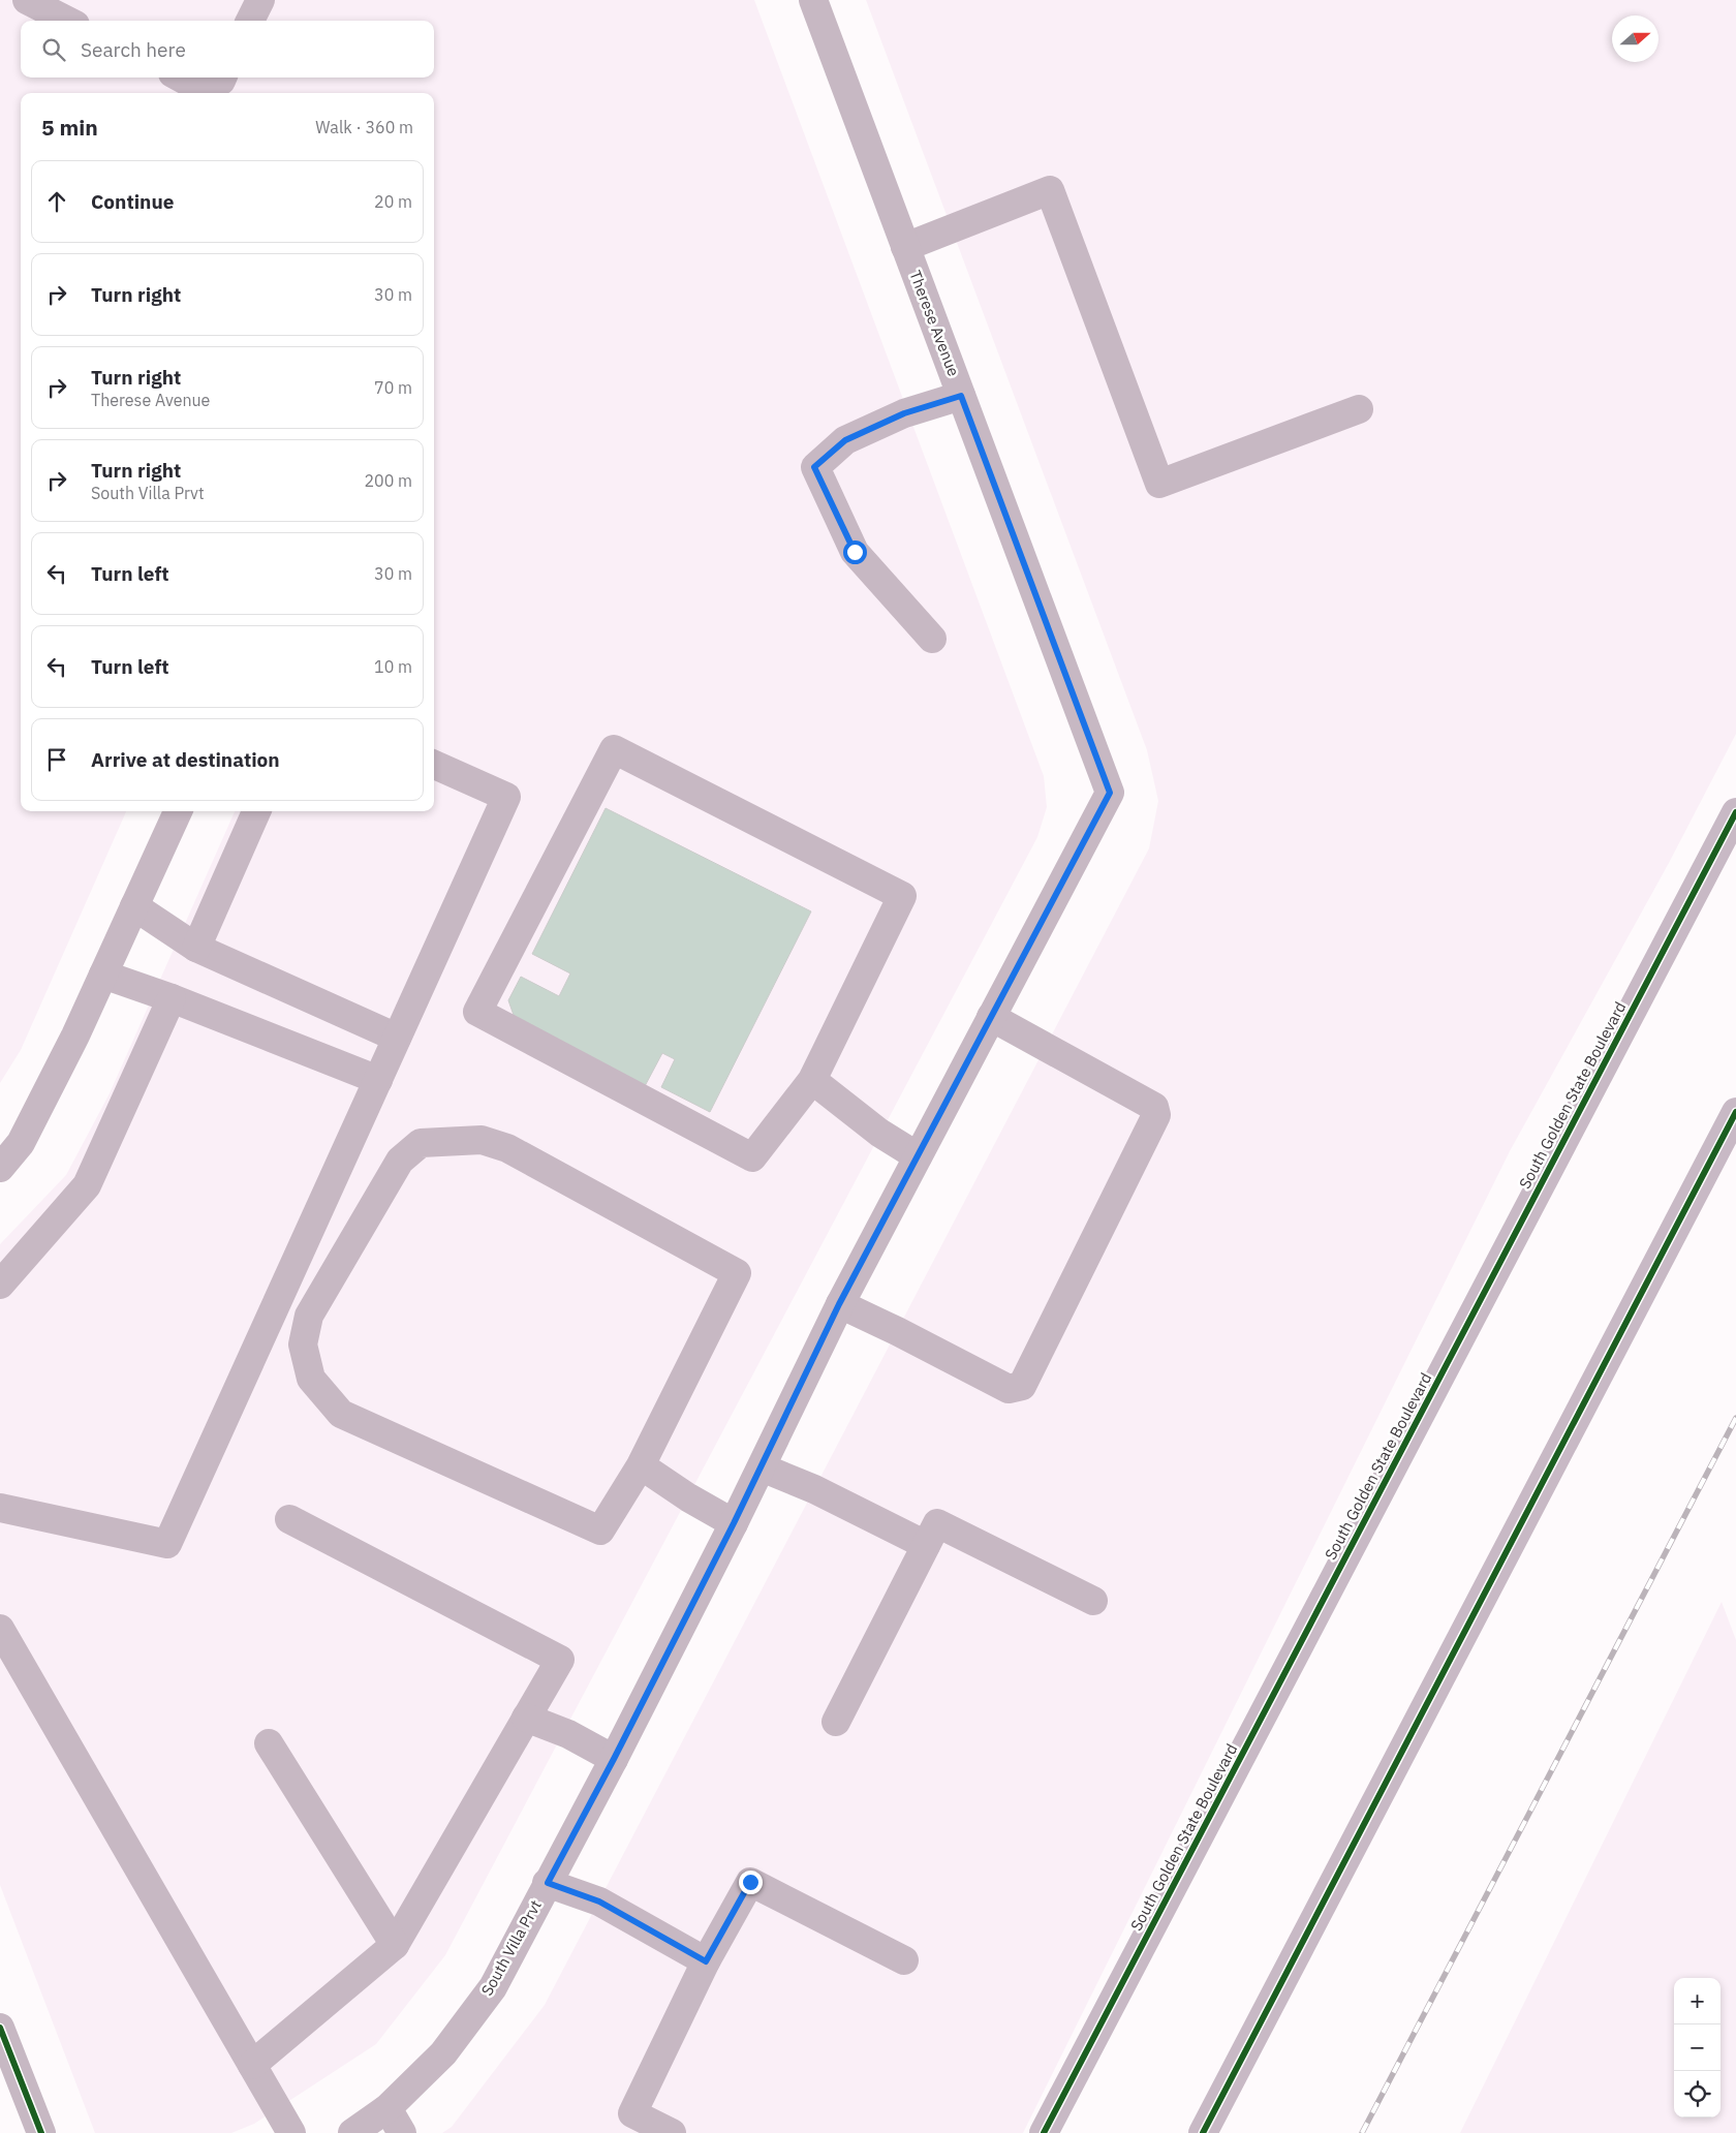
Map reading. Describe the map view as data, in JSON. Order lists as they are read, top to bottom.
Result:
{
  "streets": {
    "main road": ["South Golden State Boulevard"],
    "street": ["Therese Avenue", "South Villa Prvt"]
  },
  "crossings": [
    ["Therese Avenue", "South Villa Prvt"]
  ],
  "north": "right",
  "page": {
    "search": "Search here",
    "heading": ["5 min", "Walk · 360 m"],
    "list": [
      ["Continue", "20 m"],
      ["Turn right", "30 m"],
      ["Turn right", "Therese Avenue", "70 m"],
      ["Turn right", "South Villa Prvt", "200 m"],
      ["Turn left", "30 m"],
      ["Turn left", "10 m"],
      "Arrive at destination"
    ],
    "map_buttons": ["+", "−"]
  }
}
